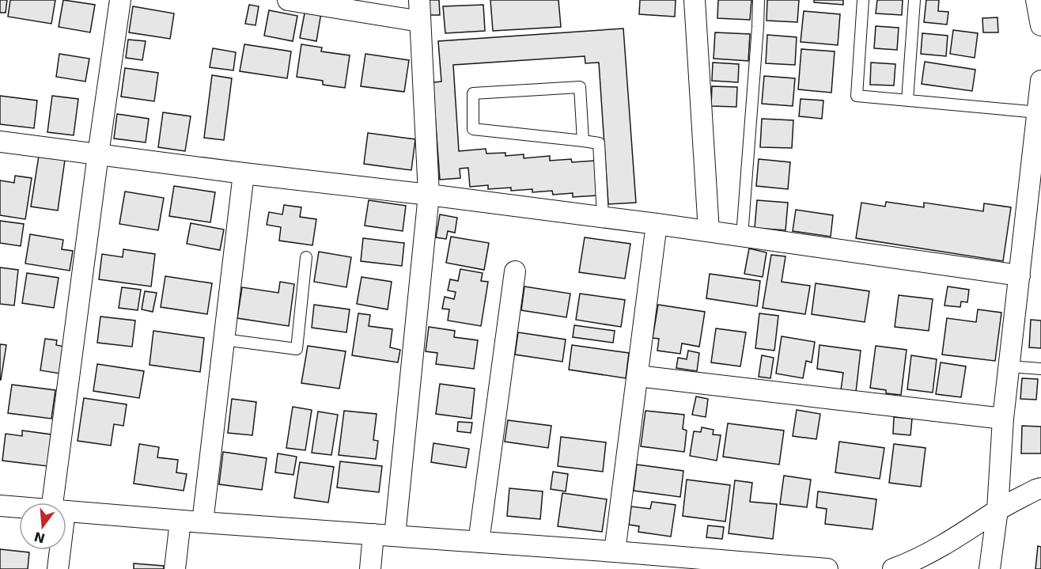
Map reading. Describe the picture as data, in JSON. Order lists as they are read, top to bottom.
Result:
{
  "north": "bottom"
}
